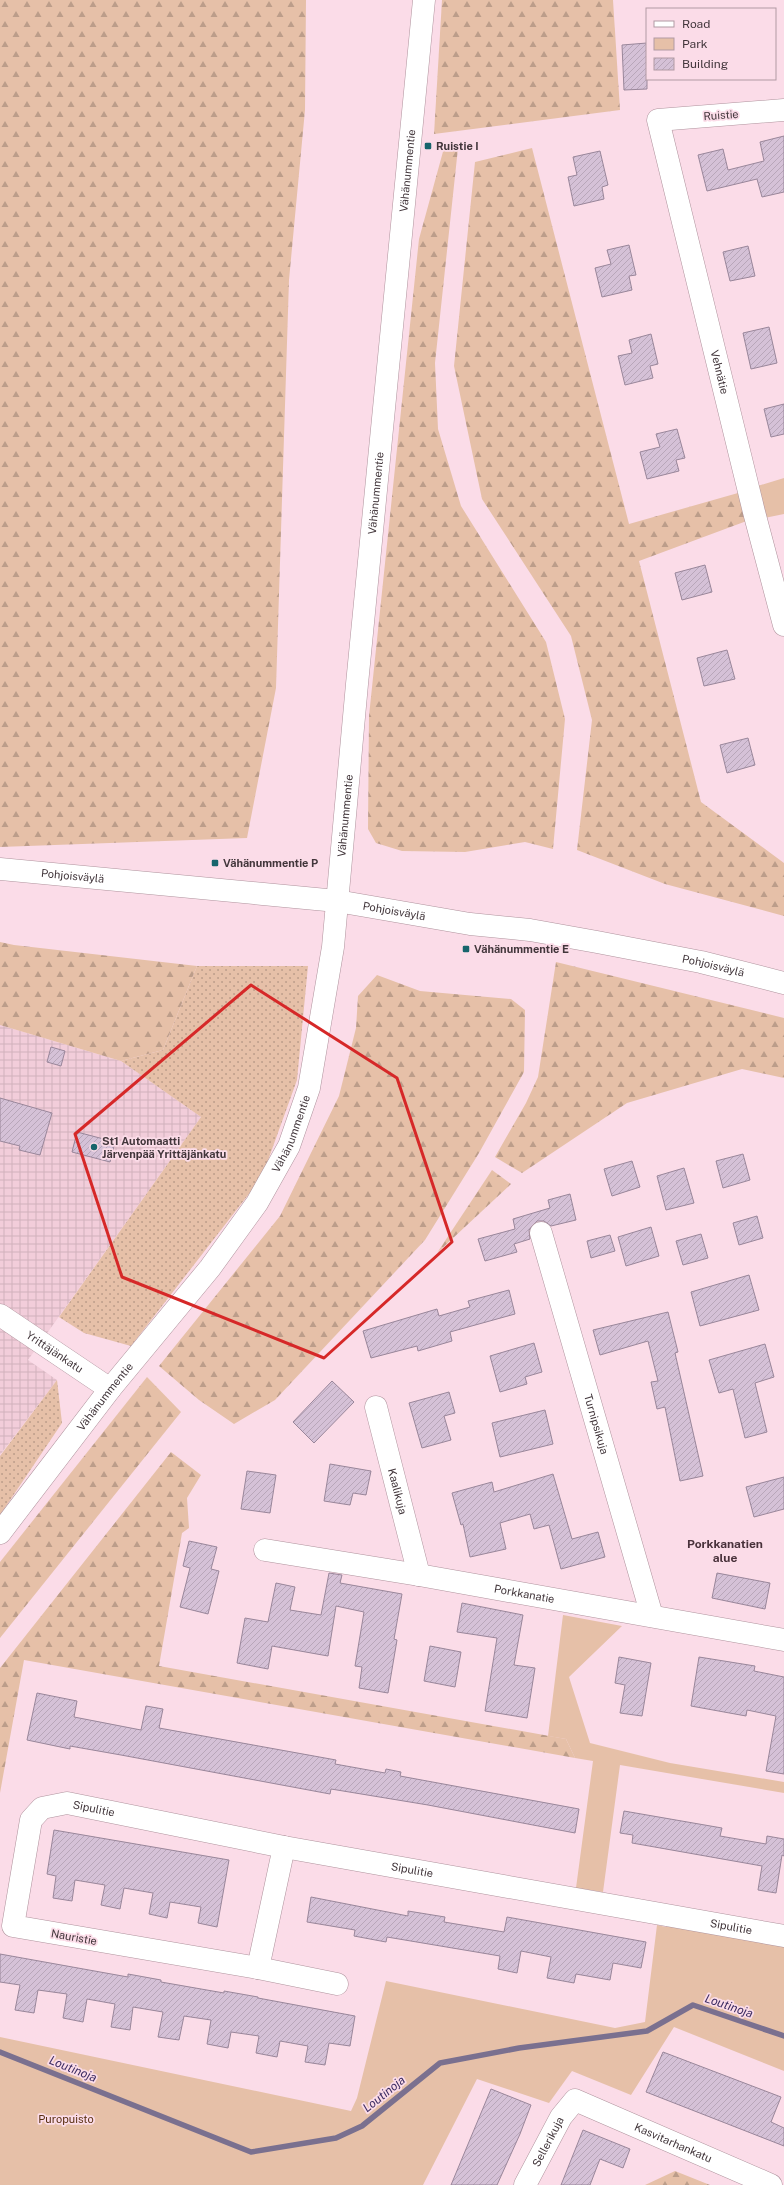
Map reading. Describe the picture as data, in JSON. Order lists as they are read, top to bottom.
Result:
{
  "streets": {
    "street": [
      "Ruistie",
      "Vähänummentie",
      "Vehnätie",
      "Pohjoisväylä",
      "Yrittäjänkatu",
      "Turnipsikuja",
      "Kaalikuja",
      "Porkkanatie",
      "Sipulitie",
      "Nauristie",
      "Sellerikuja",
      "Kasvitarhankatu"
    ]
  },
  "crossings": [
    ["Ruistie", "Vehnätie"],
    ["Vähänummentie", "Pohjoisväylä"],
    ["Vähänummentie", "Yrittäjänkatu"],
    ["Turnipsikuja", "Porkkanatie"],
    ["Kaalikuja", "Porkkanatie"],
    ["Sipulitie", "Nauristie"],
    ["Sellerikuja", "Kasvitarhankatu"]
  ],
  "districts": ["Porkkanatien alue"],
  "water": ["Loutinoja"],
  "parks": ["Puropuisto"],
  "places": {
    "transit": ["Ruistie I", "Vähänummentie P", "Vähänummentie E"],
    "other": ["St1 Automaatti Järvenpää Yrittäjänkatu"]
  },
  "legend": ["Road", "Park", "Building"]
}
